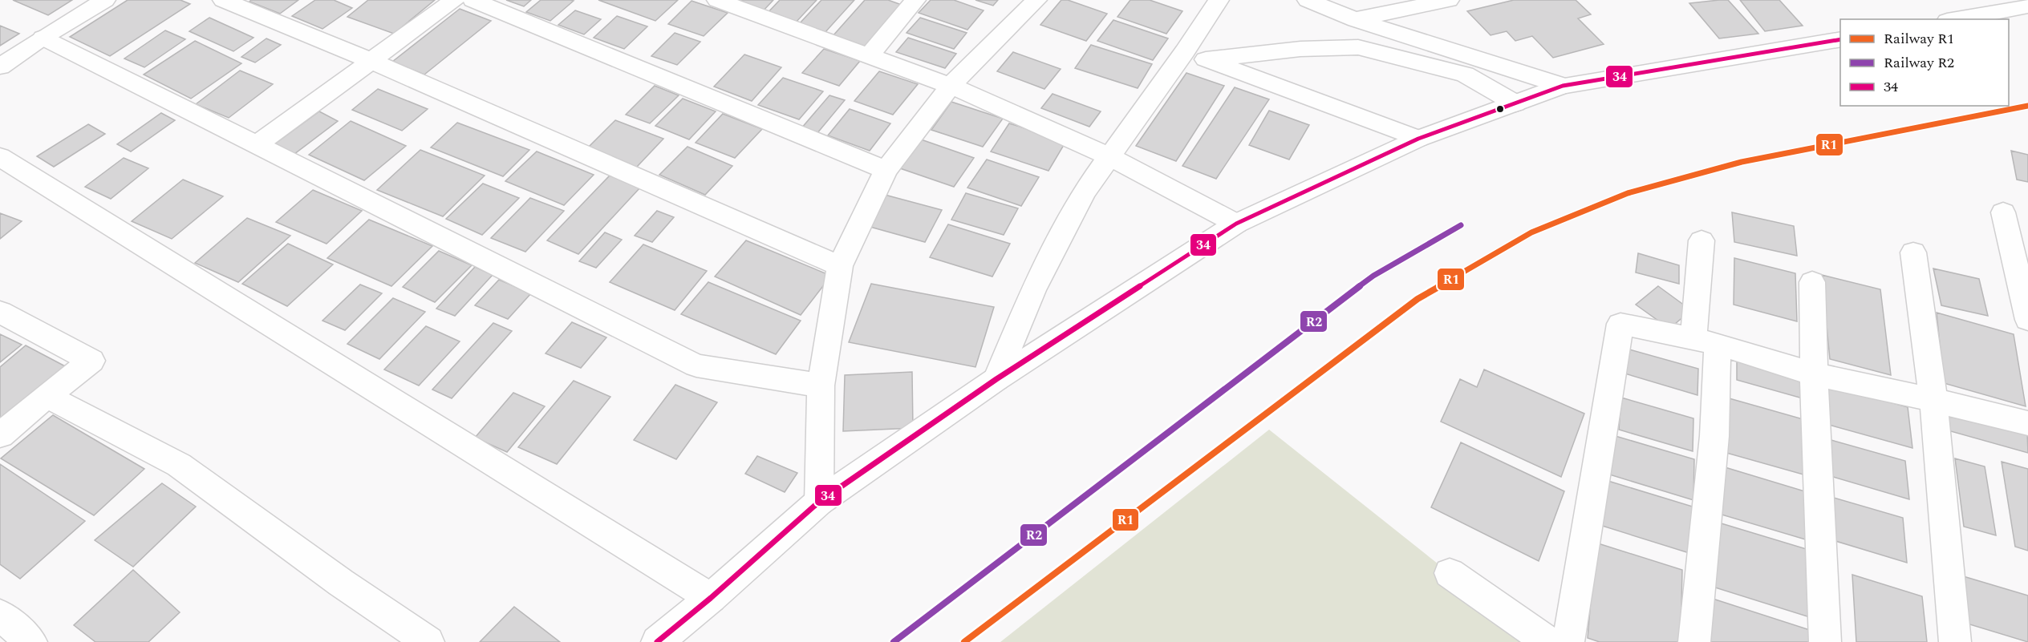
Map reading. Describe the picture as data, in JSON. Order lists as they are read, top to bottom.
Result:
{
  "lines": ["transit line 34", "rail line R1", "rail line R2"],
  "legend": ["Railway R1", "Railway R2", "34"]
}
